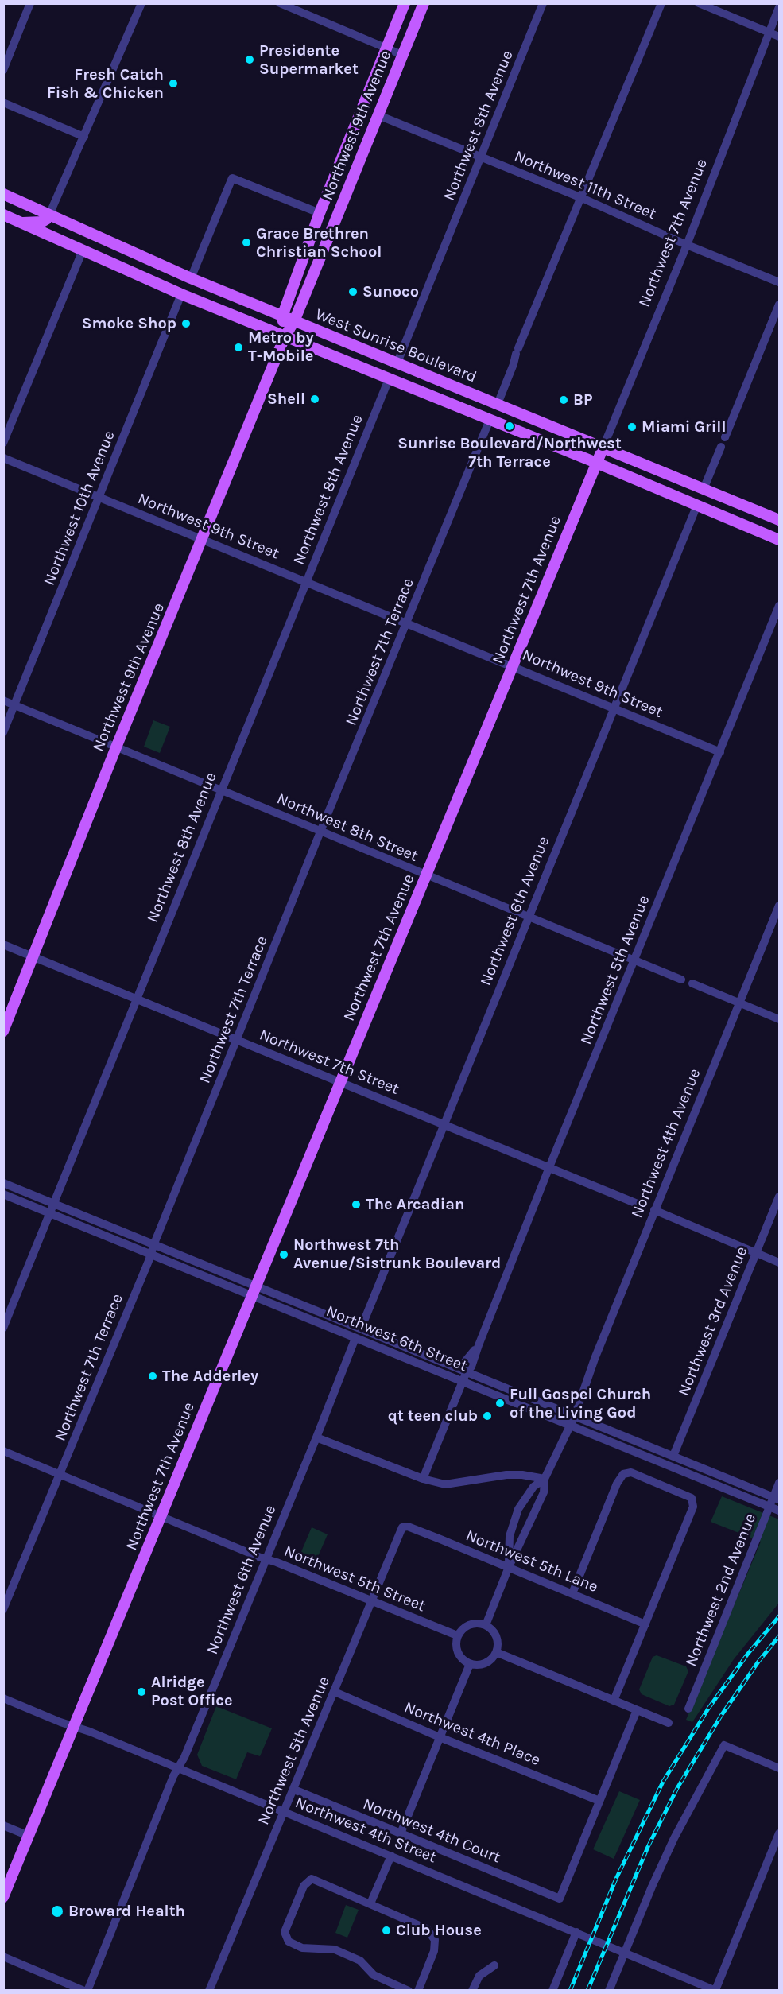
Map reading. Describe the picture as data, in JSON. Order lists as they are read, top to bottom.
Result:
{
  "streets": {
    "main road": ["Northwest 9th Avenue", "Northwest 7th Avenue", "West Sunrise Boulevard"],
    "street": [
      "Northwest 8th Avenue",
      "Northwest 11th Street",
      "Northwest 10th Avenue",
      "Northwest 9th Street",
      "Northwest 7th Terrace",
      "Northwest 8th Street",
      "Northwest 6th Avenue",
      "Northwest 5th Avenue",
      "Northwest 7th Street",
      "Northwest 4th Avenue",
      "Northwest 3rd Avenue",
      "Northwest 6th Street",
      "Northwest 5th Lane",
      "Northwest 5th Street",
      "Northwest 2nd Avenue",
      "Northwest 4th Place",
      "Northwest 4th Street",
      "Northwest 4th Court"
    ]
  },
  "crossings": [
    ["Northwest 9th Avenue", "Northwest 11th Street"],
    ["Northwest 9th Avenue", "West Sunrise Boulevard"],
    ["Northwest 9th Avenue", "Northwest 9th Street"],
    ["Northwest 9th Avenue", "Northwest 8th Street"],
    ["Northwest 9th Avenue", "Northwest 7th Street"],
    ["Northwest 8th Avenue", "Northwest 11th Street"],
    ["Northwest 8th Avenue", "West Sunrise Boulevard"],
    ["Northwest 8th Avenue", "Northwest 9th Street"],
    ["Northwest 8th Avenue", "Northwest 8th Street"],
    ["Northwest 8th Avenue", "Northwest 7th Street"],
    ["Northwest 8th Avenue", "Northwest 6th Street"],
    ["Northwest 11th Street", "Northwest 7th Avenue"],
    ["Northwest 7th Avenue", "West Sunrise Boulevard"],
    ["Northwest 7th Avenue", "Northwest 9th Street"],
    ["Northwest 7th Avenue", "Northwest 8th Street"],
    ["Northwest 7th Avenue", "Northwest 7th Street"],
    ["Northwest 7th Avenue", "Northwest 6th Street"],
    ["Northwest 7th Avenue", "Northwest 5th Street"],
    ["Northwest 7th Avenue", "Northwest 4th Street"],
    ["Northwest 10th Avenue", "Northwest 9th Street"],
    ["Northwest 10th Avenue", "Northwest 8th Street"],
    ["Northwest 9th Street", "Northwest 7th Terrace"],
    ["Northwest 9th Street", "Northwest 6th Avenue"],
    ["Northwest 9th Street", "Northwest 5th Avenue"],
    ["Northwest 7th Terrace", "Northwest 8th Street"],
    ["Northwest 7th Terrace", "Northwest 7th Street"],
    ["Northwest 7th Terrace", "Northwest 6th Street"],
    ["Northwest 7th Terrace", "Northwest 5th Street"],
    ["Northwest 8th Street", "Northwest 6th Avenue"],
    ["Northwest 8th Street", "Northwest 5th Avenue"],
    ["Northwest 6th Avenue", "Northwest 7th Street"],
    ["Northwest 6th Avenue", "Northwest 6th Street"],
    ["Northwest 6th Avenue", "Northwest 5th Street"],
    ["Northwest 6th Avenue", "Northwest 4th Street"],
    ["Northwest 5th Avenue", "Northwest 7th Street"],
    ["Northwest 5th Avenue", "Northwest 6th Street"],
    ["Northwest 5th Avenue", "Northwest 5th Lane"],
    ["Northwest 5th Avenue", "Northwest 5th Street"],
    ["Northwest 5th Avenue", "Northwest 4th Place"],
    ["Northwest 5th Avenue", "Northwest 4th Street"],
    ["Northwest 5th Avenue", "Northwest 4th Court"],
    ["Northwest 4th Avenue", "Northwest 6th Street"],
    ["Northwest 4th Avenue", "Northwest 5th Lane"],
    ["Northwest 4th Avenue", "Northwest 5th Street"],
    ["Northwest 3rd Avenue", "Northwest 6th Street"],
    ["Northwest 6th Street", "Northwest 2nd Avenue"],
    ["Northwest 4th Place", "Northwest 4th Court"]
  ],
  "places": [
    "Presidente Supermarket",
    "Fresh Catch Fish & Chicken",
    "Grace Brethren Christian School",
    "Sunoco",
    "Smoke Shop",
    "Metro by T-Mobile",
    "Shell",
    "BP",
    "Sunrise Boulevard/Northwest 7th Terrace",
    "Miami Grill",
    "The Arcadian",
    "Northwest 7th Avenue/Sistrunk Boulevard",
    "The Adderley",
    "Full Gospel Church of the Living God",
    "qt teen club",
    "Alridge Post Office",
    "Broward Health",
    "Club House"
  ]
}
